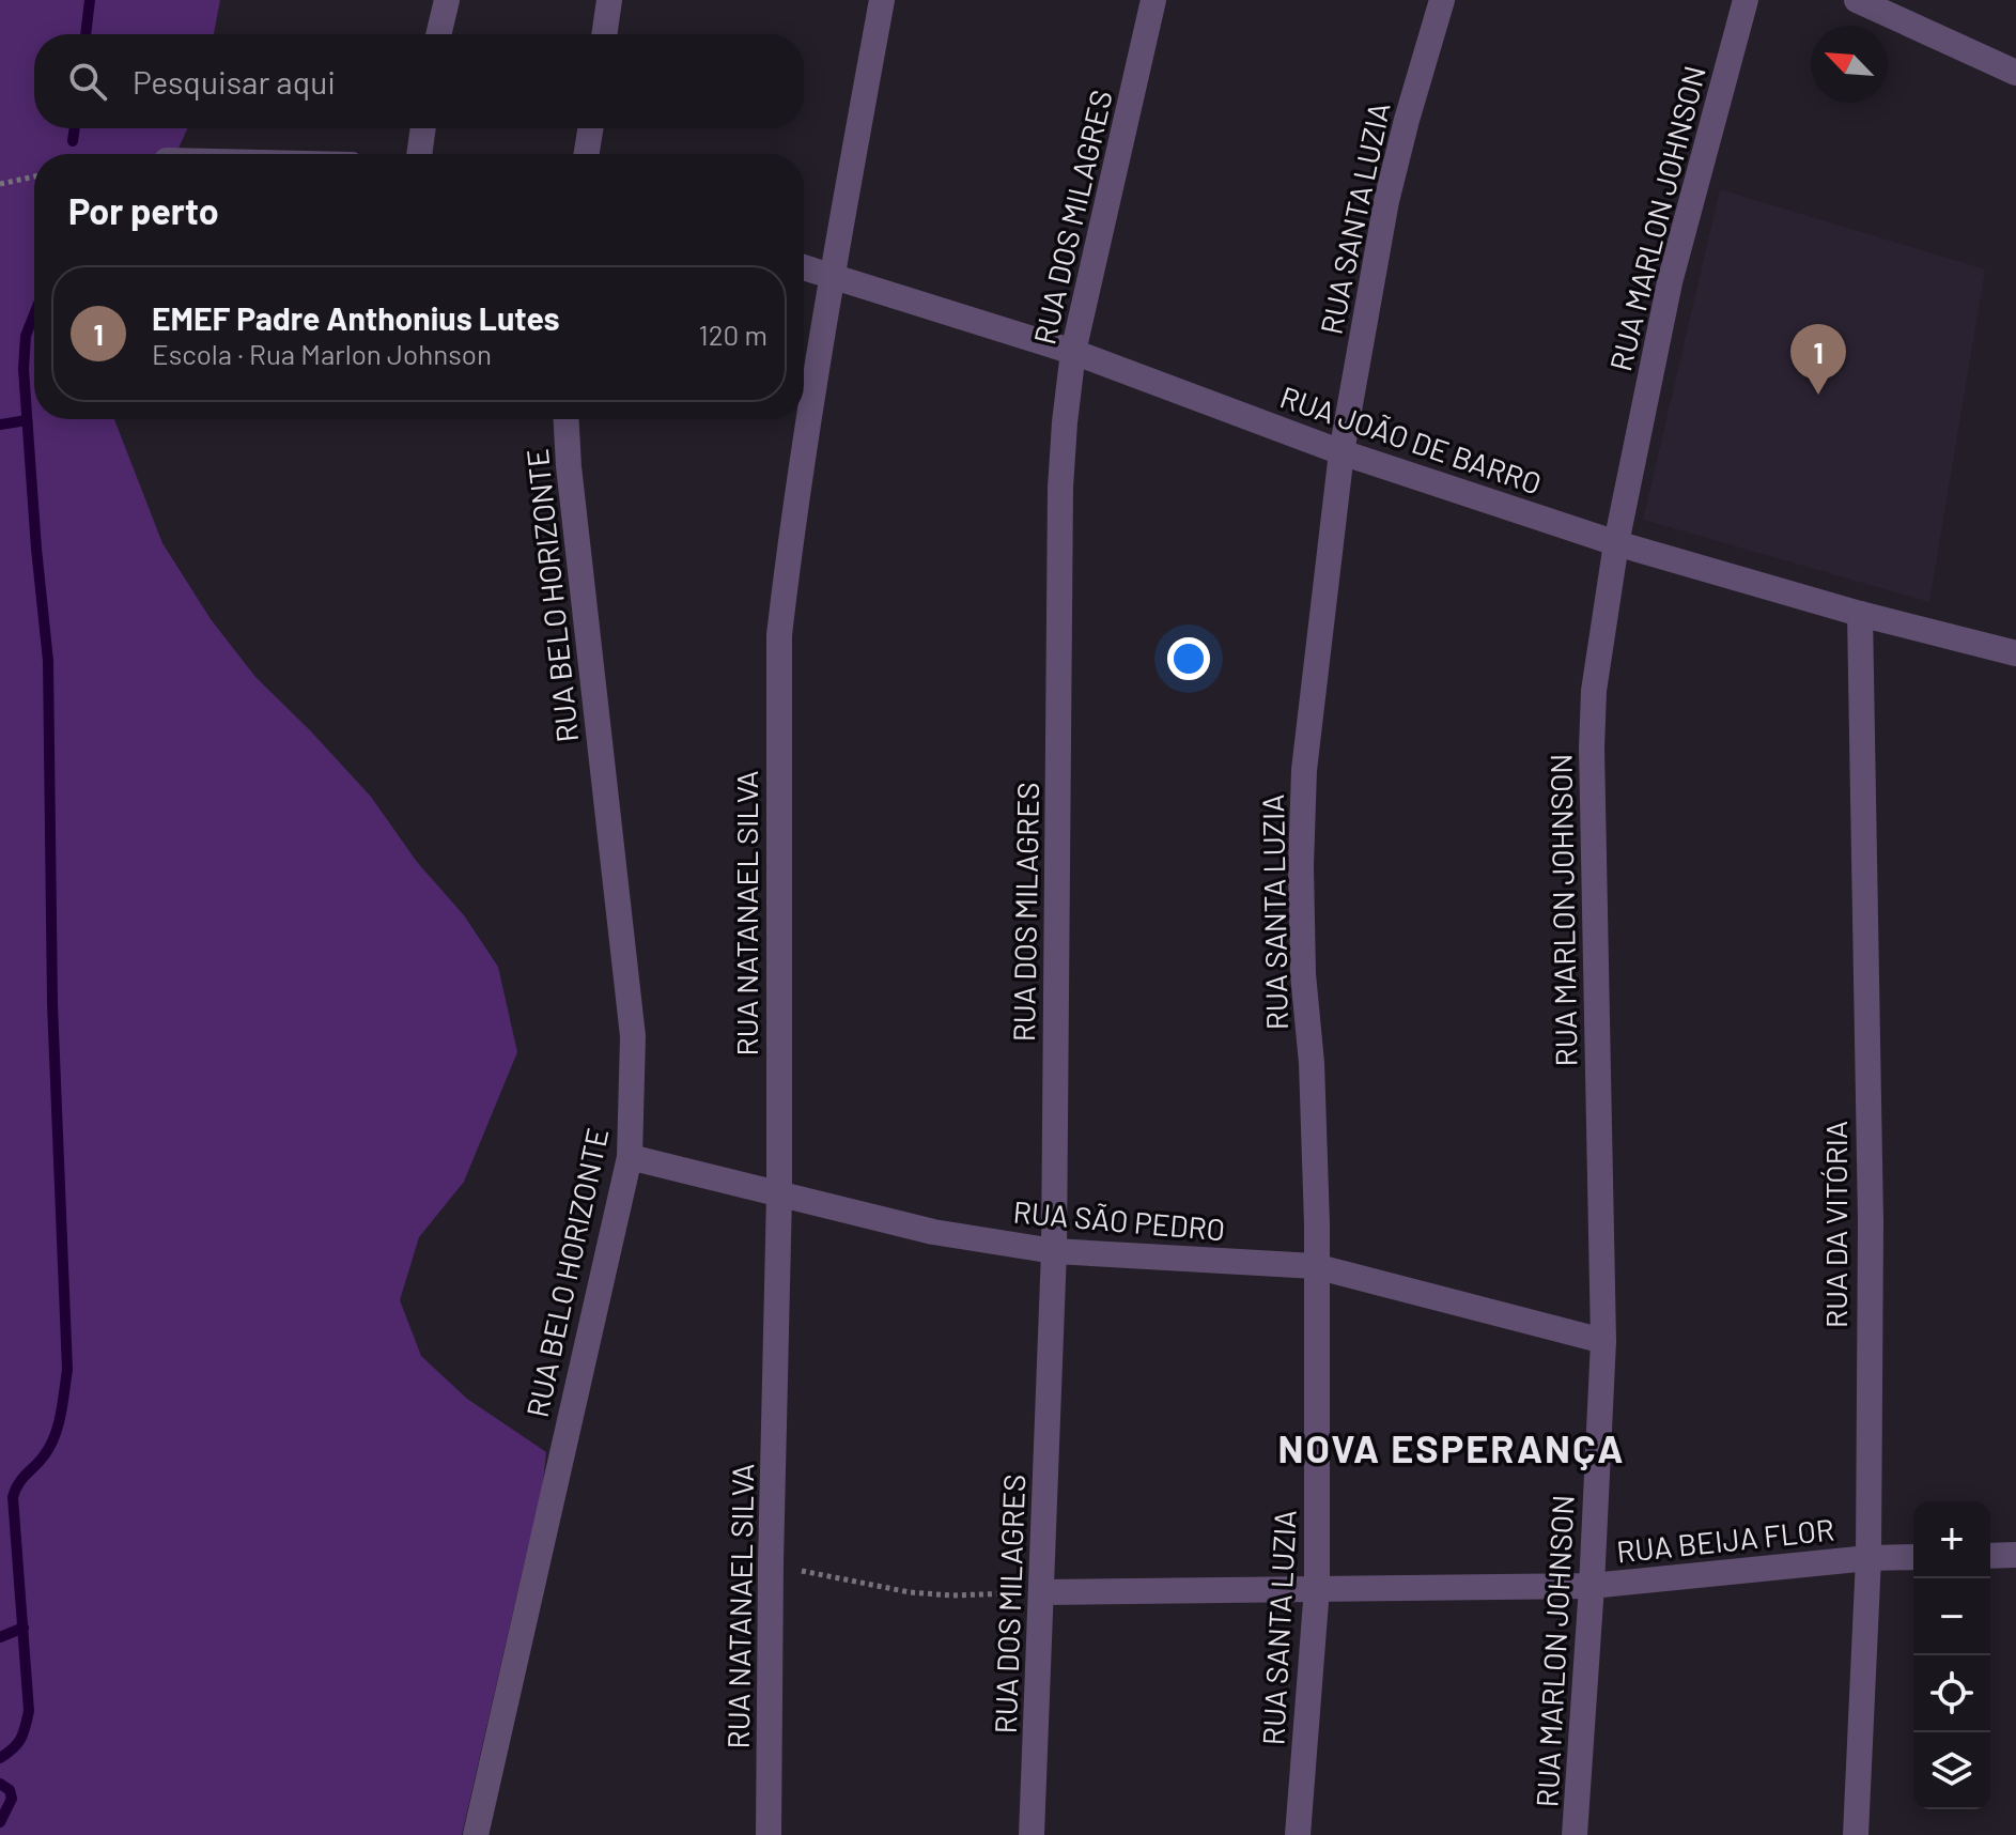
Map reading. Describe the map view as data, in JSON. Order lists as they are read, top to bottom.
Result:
{
  "streets": {
    "street": [
      "RUA DOS MILAGRES",
      "RUA SANTA LUZIA",
      "RUA MARLON JOHNSON",
      "RUA JOÃO DE BARRO",
      "RUA BELO HORIZONTE",
      "RUA NATANAEL SILVA",
      "RUA SÃO PEDRO",
      "RUA DA VITÓRIA",
      "RUA BEIJA FLOR"
    ]
  },
  "crossings": [
    ["RUA DOS MILAGRES", "RUA JOÃO DE BARRO"],
    ["RUA DOS MILAGRES", "RUA SÃO PEDRO"],
    ["RUA DOS MILAGRES", "RUA BEIJA FLOR"],
    ["RUA SANTA LUZIA", "RUA JOÃO DE BARRO"],
    ["RUA SANTA LUZIA", "RUA SÃO PEDRO"],
    ["RUA SANTA LUZIA", "RUA BEIJA FLOR"],
    ["RUA MARLON JOHNSON", "RUA JOÃO DE BARRO"],
    ["RUA MARLON JOHNSON", "RUA SÃO PEDRO"],
    ["RUA MARLON JOHNSON", "RUA BEIJA FLOR"],
    ["RUA JOÃO DE BARRO", "RUA NATANAEL SILVA"],
    ["RUA JOÃO DE BARRO", "RUA DA VITÓRIA"],
    ["RUA BELO HORIZONTE", "RUA SÃO PEDRO"],
    ["RUA NATANAEL SILVA", "RUA SÃO PEDRO"],
    ["RUA DA VITÓRIA", "RUA BEIJA FLOR"]
  ],
  "districts": ["NOVA ESPERANÇA"],
  "north": "top left",
  "page": {
    "search": "Pesquisar aqui",
    "heading": "Por perto",
    "list": [
      {
        "mark": "1",
        "name": "EMEF Padre Anthonius Lutes",
        "note": "Escola · Rua Marlon Johnson",
        "value": "120 m"
      }
    ],
    "pins": "1",
    "map_buttons": ["+", "−"]
  }
}
